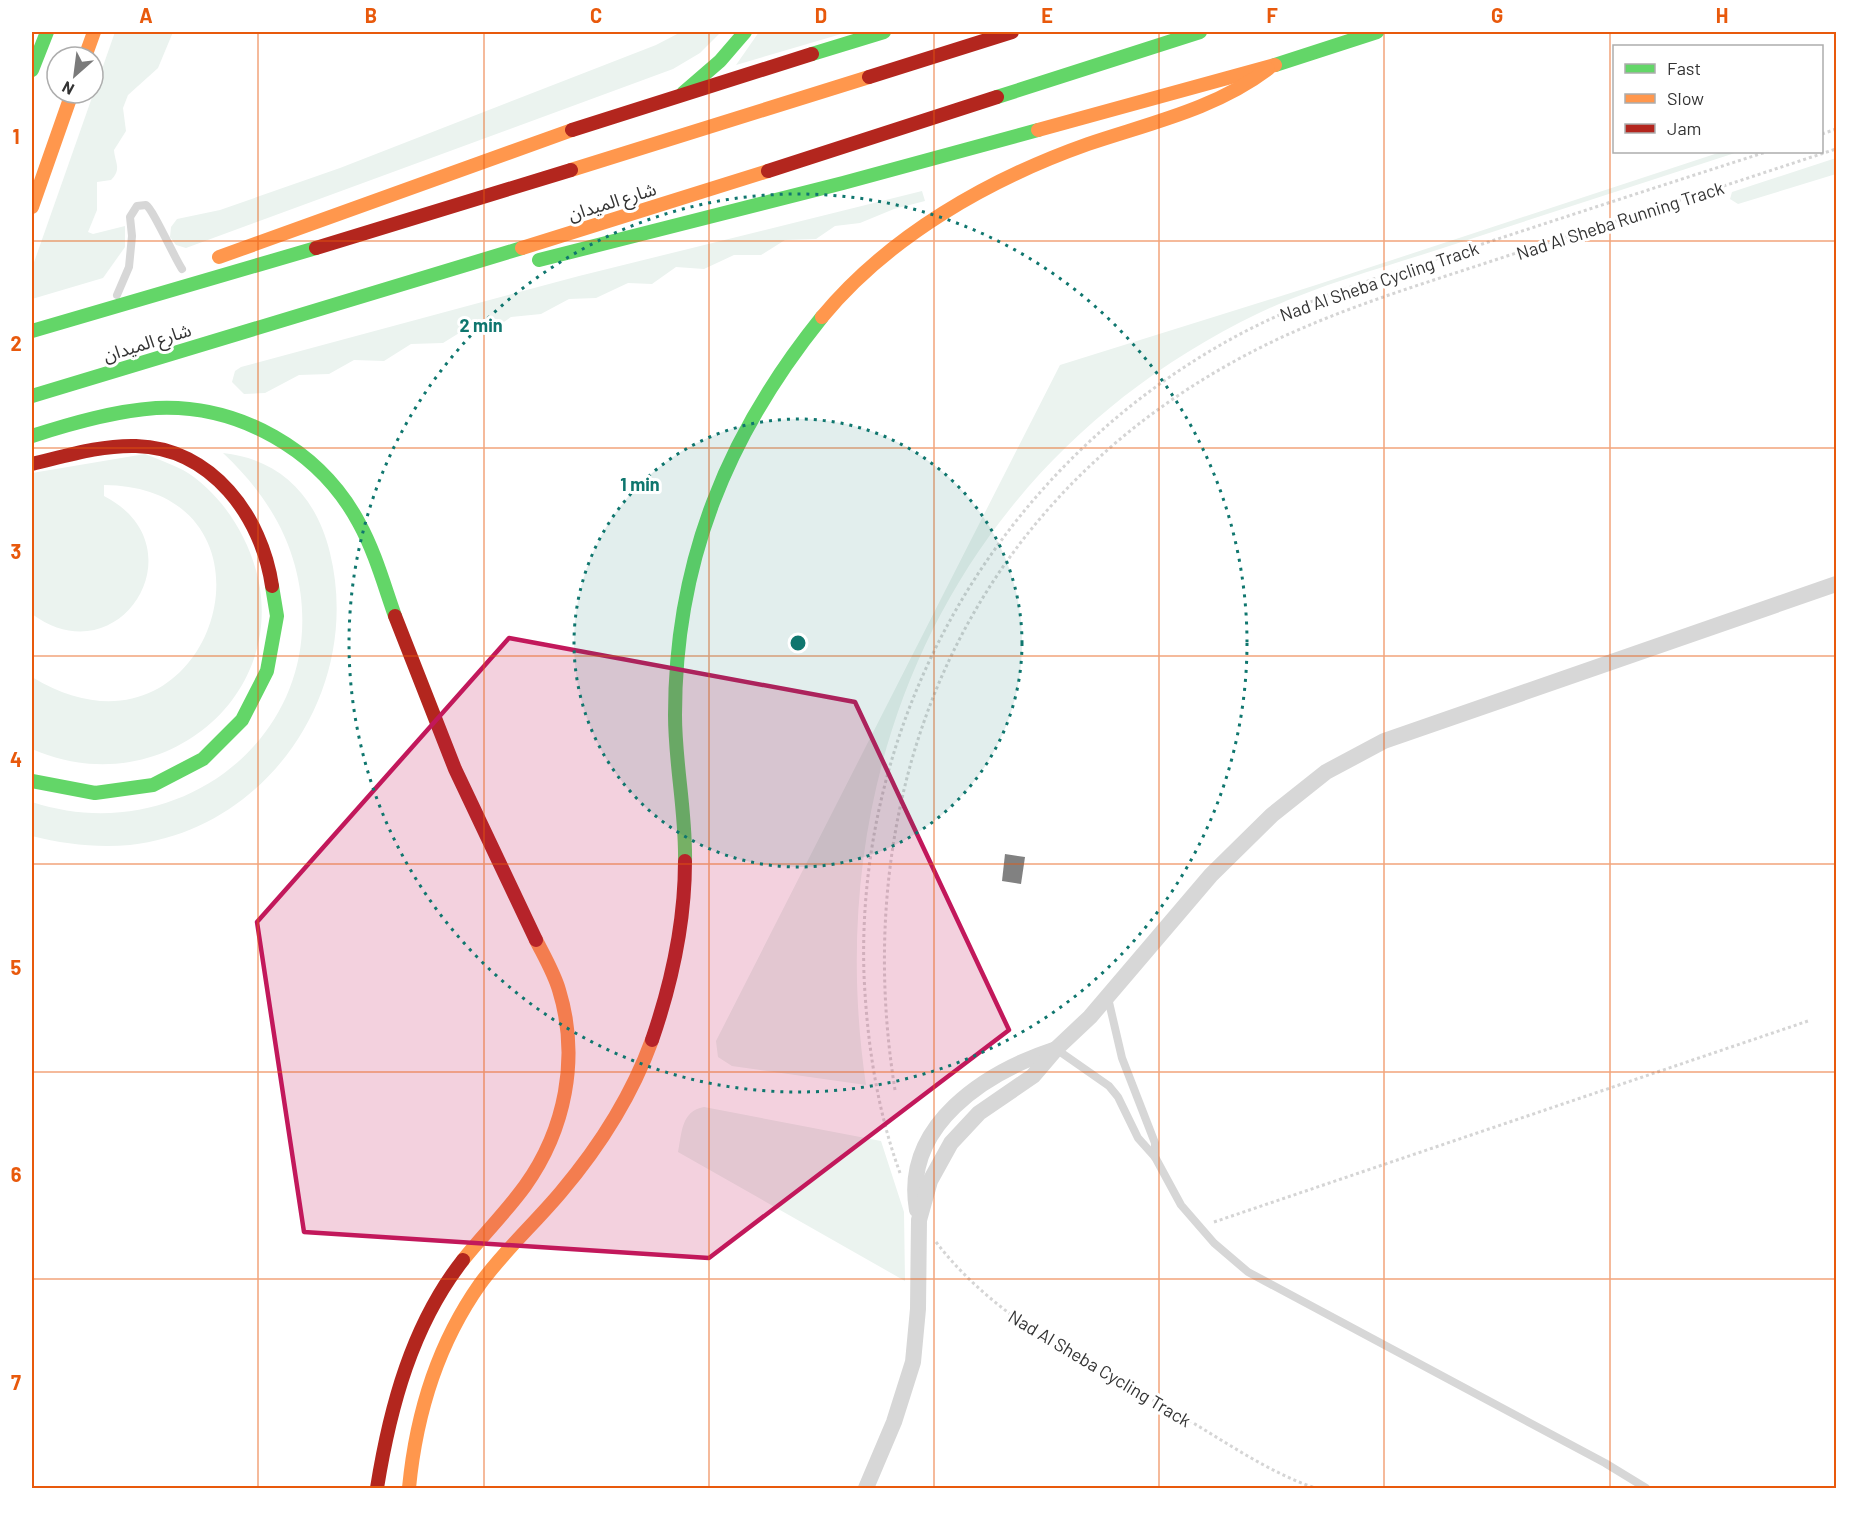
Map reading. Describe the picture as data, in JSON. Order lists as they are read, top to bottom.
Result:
{
  "streets": {
    "main road": ["شارع الميدان"],
    "path": ["Nad Al Sheba Running Track", "Nad Al Sheba Cycling Track"]
  },
  "legend": ["Fast", "Slow", "Jam"],
  "north": "bottom left",
  "grid": {
    "columns": [
      "A",
      "B",
      "C",
      "D",
      "E",
      "F",
      "G",
      "H"
    ],
    "rows": [
      "1",
      "2",
      "3",
      "4",
      "5",
      "6",
      "7"
    ]
  },
  "rings": ["2 min", "1 min"]
}
